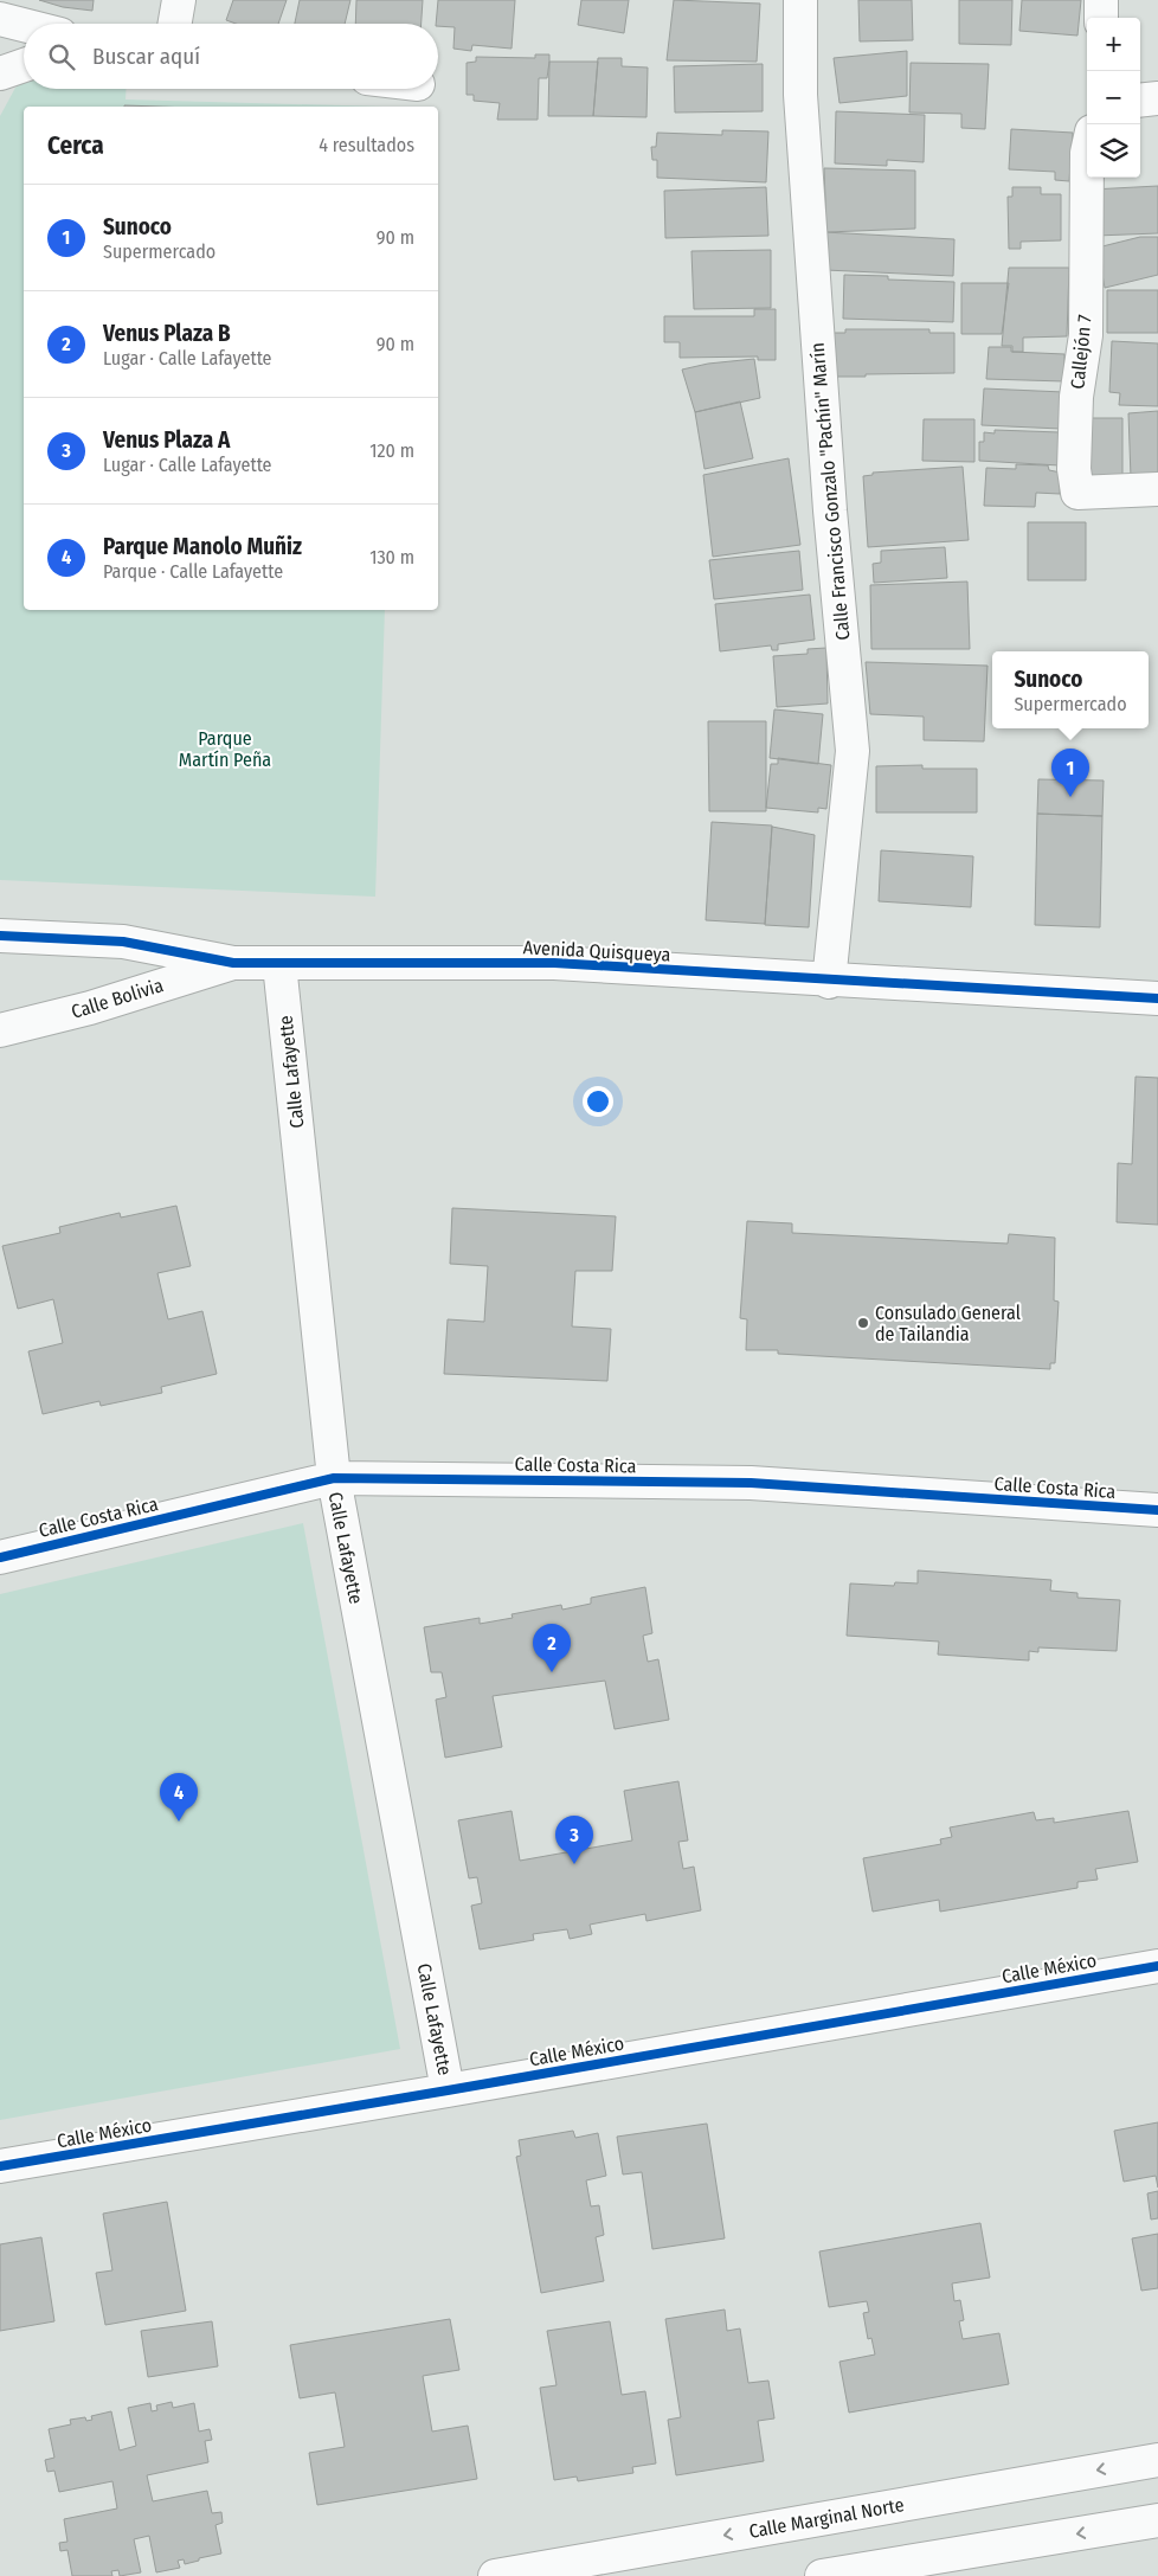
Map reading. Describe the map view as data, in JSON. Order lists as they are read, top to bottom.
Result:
{
  "streets": {
    "street": [
      "Callejón 7",
      "Calle Francisco Gonzalo \"Pachín\" Marín",
      "Avenida Quisqueya",
      "Calle Bolivia",
      "Calle Lafayette",
      "Calle Costa Rica",
      "Calle México",
      "Calle Marginal Norte"
    ]
  },
  "crossings": [
    ["Calle Francisco Gonzalo \"Pachín\" Marín", "Avenida Quisqueya"],
    ["Avenida Quisqueya", "Calle Bolivia"],
    ["Avenida Quisqueya", "Calle Lafayette"],
    ["Calle Lafayette", "Calle Costa Rica"],
    ["Calle Lafayette", "Calle México"]
  ],
  "parks": ["Parque Martín Peña"],
  "places": ["Consulado General de Tailandia"],
  "page": {
    "map_buttons": ["+", "−"],
    "search": "Buscar aquí",
    "heading": ["Cerca", "4 resultados"],
    "list": [
      {
        "mark": "1",
        "name": "Sunoco",
        "note": "Supermercado",
        "value": "90 m"
      },
      {
        "mark": "2",
        "name": "Venus Plaza B",
        "note": "Lugar · Calle Lafayette",
        "value": "90 m"
      },
      {
        "mark": "3",
        "name": "Venus Plaza A",
        "note": "Lugar · Calle Lafayette",
        "value": "120 m"
      },
      {
        "mark": "4",
        "name": "Parque Manolo Muñiz",
        "note": "Parque · Calle Lafayette",
        "value": "130 m"
      }
    ],
    "popup": ["Sunoco", "Supermercado"],
    "pins": [
      "1",
      "2",
      "4",
      "3"
    ]
  }
}
